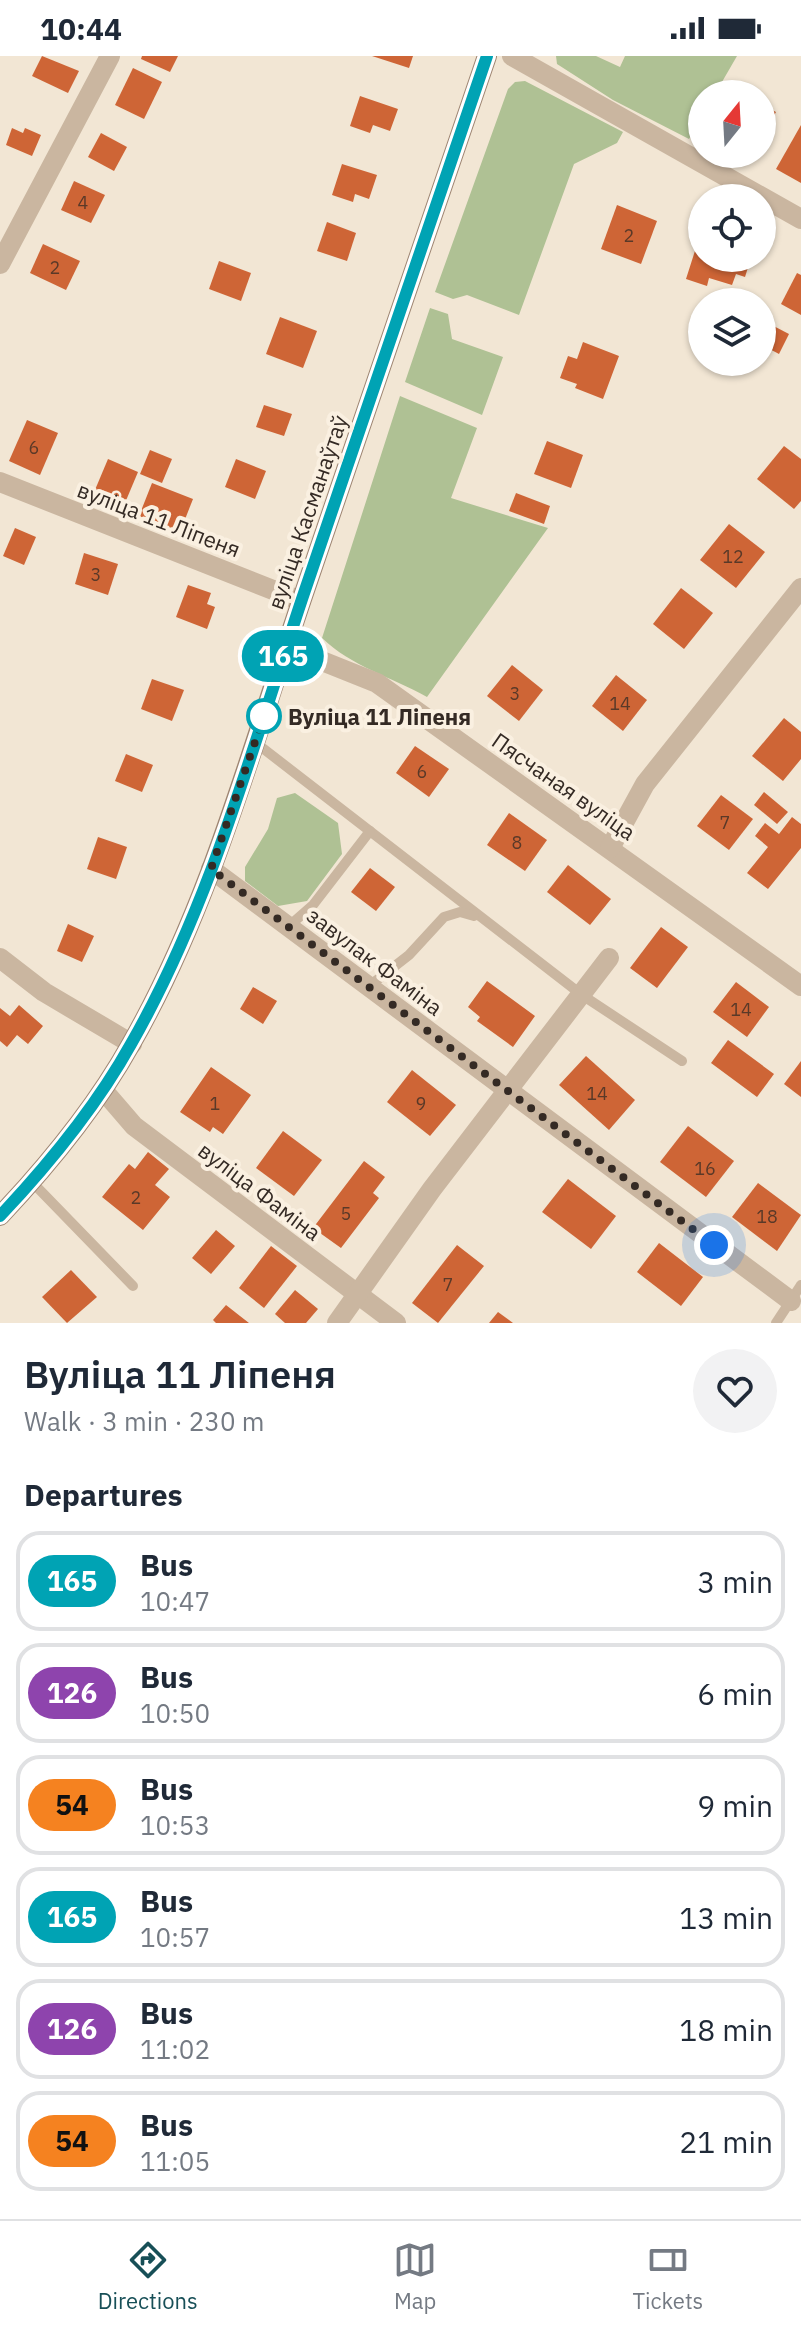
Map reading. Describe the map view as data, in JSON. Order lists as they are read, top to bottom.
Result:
{
  "streets": {
    "main road": ["вуліца Касманаўтаў"],
    "street": [
      "вуліца 11 Ліпеня",
      "Пясчаная вуліца",
      "завулак Фаміна",
      "вуліца Фаміна"
    ]
  },
  "crossings": [
    ["вуліца Касманаўтаў", "вуліца 11 Ліпеня"],
    ["вуліца Касманаўтаў", "Пясчаная вуліца"],
    ["вуліца Касманаўтаў", "завулак Фаміна"],
    ["вуліца Касманаўтаў", "вуліца Фаміна"]
  ],
  "places": ["Вуліца 11 Ліпеня"],
  "lines": ["bus line 165"],
  "house_numbers": [
    "4",
    "2",
    "2",
    "6",
    "12",
    "3",
    "3",
    "14",
    "6",
    "7",
    "8",
    "14",
    "14",
    "1",
    "9",
    "16",
    "2",
    "5",
    "18",
    "7"
  ],
  "north": "top",
  "page": {
    "status": "10:44",
    "on_map": "165",
    "heading": [
      ["Вуліца 11 Ліпеня", "Walk · 3 min · 230 m"],
      "Departures"
    ],
    "list": [
      {
        "mark": "165",
        "name": "Bus",
        "note": "10:47",
        "value": "3 min"
      },
      {
        "mark": "126",
        "name": "Bus",
        "note": "10:50",
        "value": "6 min"
      },
      {
        "mark": "54",
        "name": "Bus",
        "note": "10:53",
        "value": "9 min"
      },
      {
        "mark": "165",
        "name": "Bus",
        "note": "10:57",
        "value": "13 min"
      },
      {
        "mark": "126",
        "name": "Bus",
        "note": "11:02",
        "value": "18 min"
      },
      {
        "mark": "54",
        "name": "Bus",
        "note": "11:05",
        "value": "21 min"
      }
    ],
    "tabs": ["Directions", "Map", "Tickets"]
  }
}
